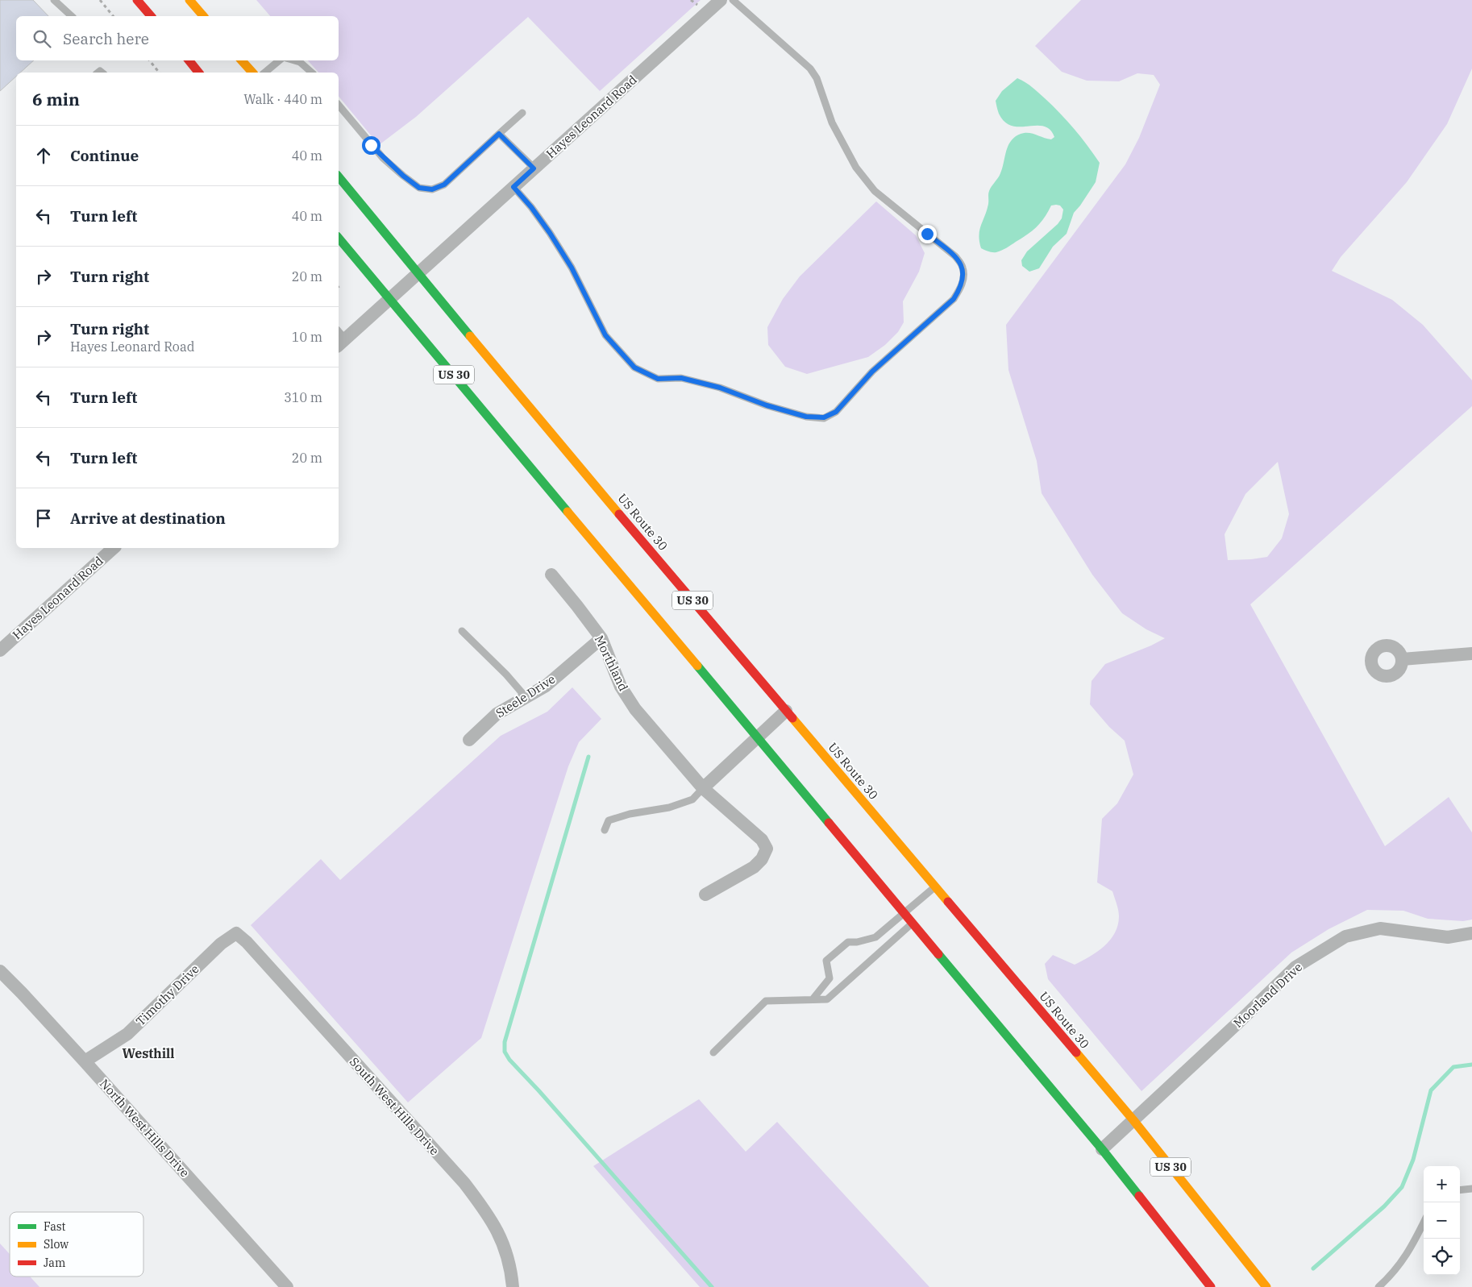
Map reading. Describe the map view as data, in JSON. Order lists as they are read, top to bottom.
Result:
{
  "streets": {
    "highway": ["US 30", "US Route 30"],
    "street": [
      "Hayes Leonard Road",
      "Morthland",
      "Steele Drive",
      "Timothy Drive",
      "Moorland Drive",
      "South West Hills Drive",
      "North West Hills Drive"
    ]
  },
  "crossings": [
    ["Hayes Leonard Road", "US 30"],
    ["Hayes Leonard Road", "US Route 30"],
    ["US 30", "US Route 30"],
    ["US 30", "Moorland Drive"],
    ["US Route 30", "Moorland Drive"],
    ["Morthland", "Steele Drive"],
    ["Timothy Drive", "South West Hills Drive"],
    ["Timothy Drive", "North West Hills Drive"]
  ],
  "districts": ["Westhill"],
  "legend": ["Fast", "Slow", "Jam"],
  "page": {
    "search": "Search here",
    "heading": ["6 min", "Walk · 440 m"],
    "list": [
      ["Continue", "40 m"],
      ["Turn left", "40 m"],
      ["Turn right", "20 m"],
      ["Turn right", "Hayes Leonard Road", "10 m"],
      ["Turn left", "310 m"],
      ["Turn left", "20 m"],
      "Arrive at destination"
    ],
    "map_buttons": ["+", "−"]
  }
}
